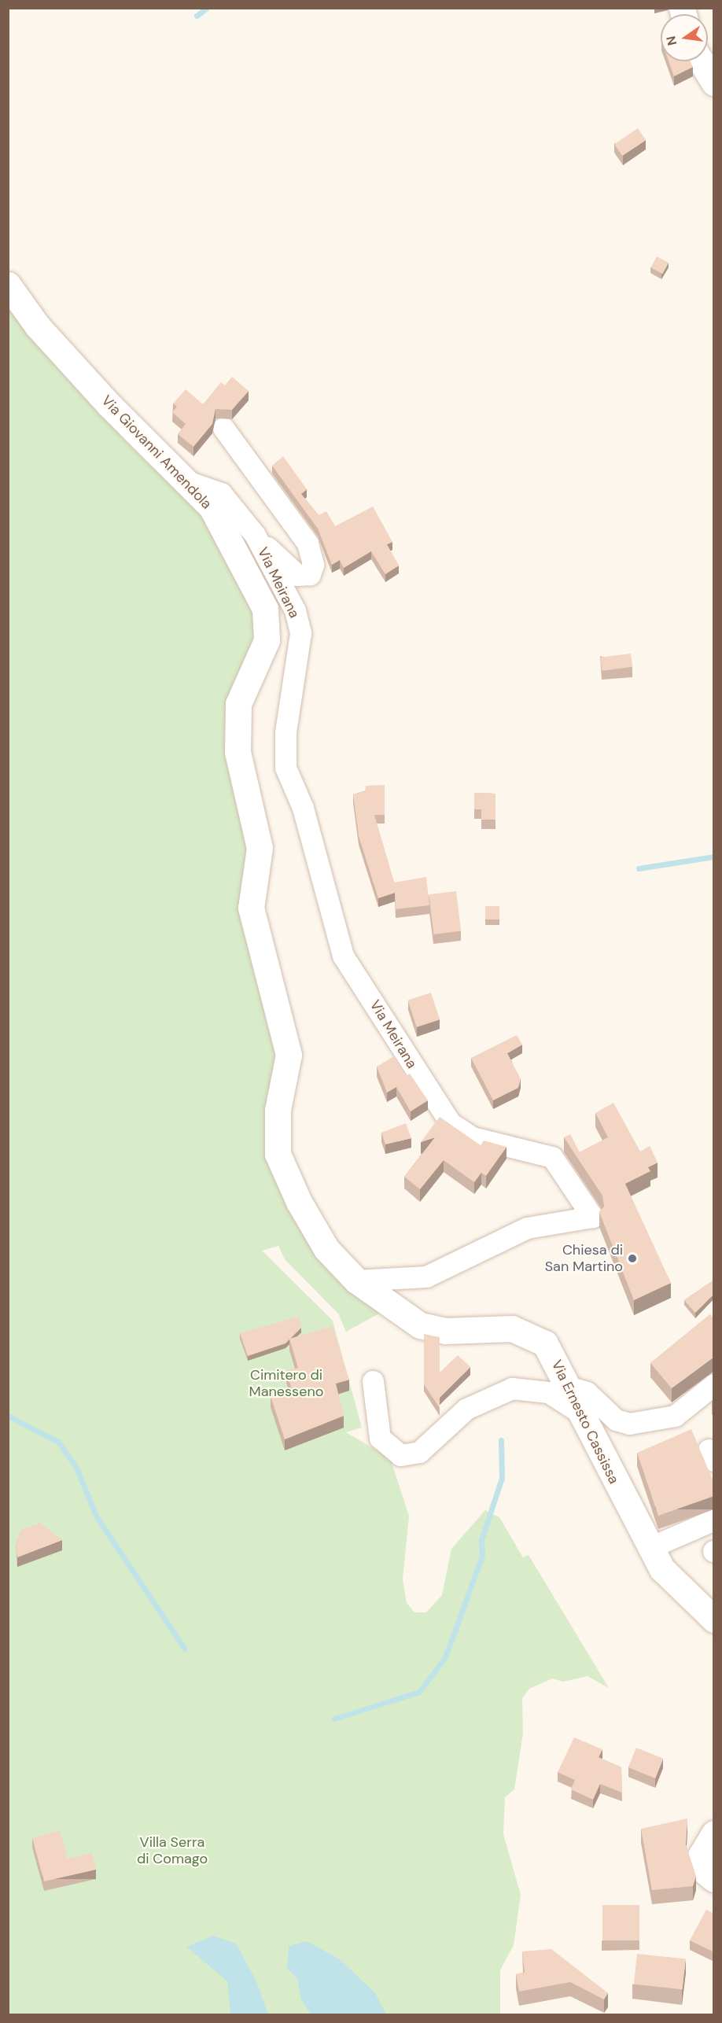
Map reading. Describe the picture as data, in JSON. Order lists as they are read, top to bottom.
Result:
{
  "streets": {
    "street": ["Via Giovanni Amendola", "Via Meirana", "Via Ernesto Cassissa"]
  },
  "crossings": [
    ["Via Giovanni Amendola", "Via Meirana"],
    ["Via Giovanni Amendola", "Via Ernesto Cassissa"],
    ["Via Meirana", "Via Ernesto Cassissa"]
  ],
  "parks": ["Cimitero di Manesseno", "Villa Serra di Comago"],
  "places": ["Chiesa di San Martino"],
  "north": "left"
}
